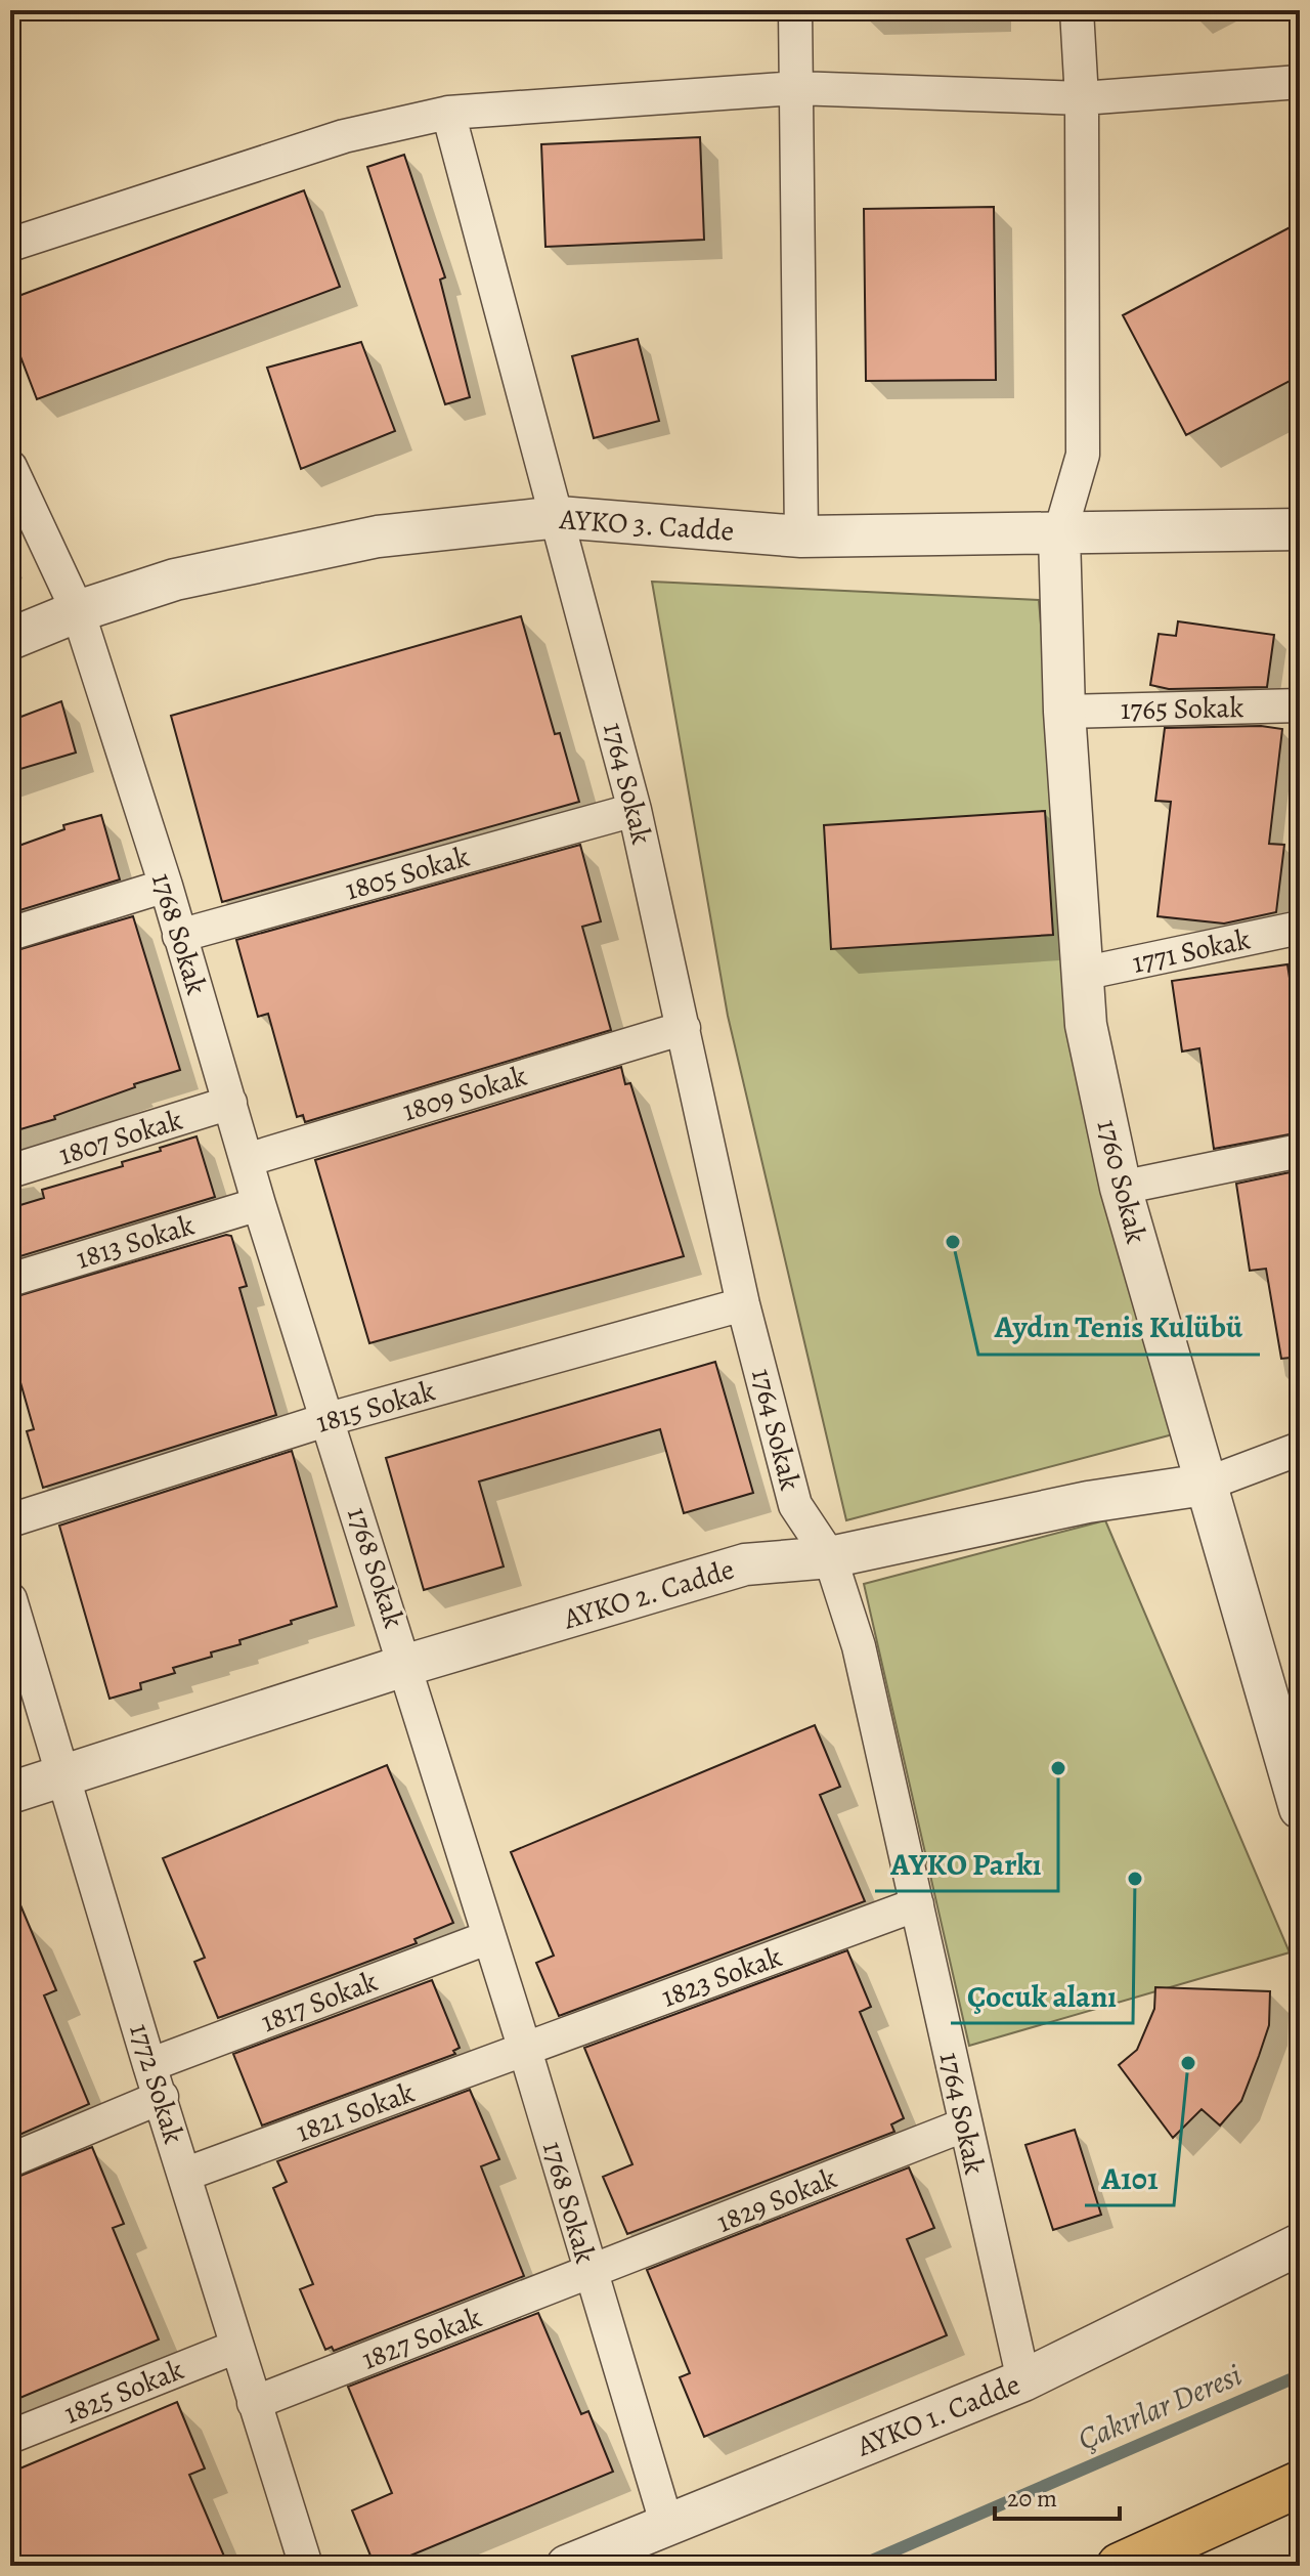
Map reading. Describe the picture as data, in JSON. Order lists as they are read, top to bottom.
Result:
{
  "streets": {
    "street": [
      "AYKO 3. Cadde",
      "1765 Sokak",
      "1764 Sokak",
      "1805 Sokak",
      "1768 Sokak",
      "1771 Sokak",
      "1809 Sokak",
      "1807 Sokak",
      "1760 Sokak",
      "1813 Sokak",
      "1815 Sokak",
      "AYKO 2. Cadde",
      "1823 Sokak",
      "1817 Sokak",
      "1772 Sokak",
      "1821 Sokak",
      "1829 Sokak",
      "1827 Sokak",
      "1825 Sokak",
      "AYKO 1. Cadde"
    ]
  },
  "crossings": [
    ["AYKO 3. Cadde", "1764 Sokak"],
    ["AYKO 3. Cadde", "1768 Sokak"],
    ["AYKO 3. Cadde", "1760 Sokak"],
    ["1765 Sokak", "1760 Sokak"],
    ["1764 Sokak", "1805 Sokak"],
    ["1764 Sokak", "1809 Sokak"],
    ["1764 Sokak", "1815 Sokak"],
    ["1764 Sokak", "AYKO 2. Cadde"],
    ["1764 Sokak", "1823 Sokak"],
    ["1764 Sokak", "1829 Sokak"],
    ["1764 Sokak", "AYKO 1. Cadde"],
    ["1805 Sokak", "1768 Sokak"],
    ["1768 Sokak", "1809 Sokak"],
    ["1768 Sokak", "1807 Sokak"],
    ["1768 Sokak", "1813 Sokak"],
    ["1768 Sokak", "1815 Sokak"],
    ["1768 Sokak", "AYKO 2. Cadde"],
    ["1768 Sokak", "1823 Sokak"],
    ["1768 Sokak", "1817 Sokak"],
    ["1768 Sokak", "1821 Sokak"],
    ["1768 Sokak", "1829 Sokak"],
    ["1768 Sokak", "1827 Sokak"],
    ["1768 Sokak", "AYKO 1. Cadde"],
    ["1771 Sokak", "1760 Sokak"],
    ["1760 Sokak", "AYKO 2. Cadde"],
    ["AYKO 2. Cadde", "1772 Sokak"],
    ["1823 Sokak", "1821 Sokak"],
    ["1817 Sokak", "1772 Sokak"],
    ["1772 Sokak", "1821 Sokak"],
    ["1772 Sokak", "1827 Sokak"],
    ["1772 Sokak", "1825 Sokak"],
    ["1829 Sokak", "1827 Sokak"]
  ],
  "water": ["Çakırlar Deresi"],
  "places": [
    "Aydın Tenis Kulübü",
    "AYKO Parkı",
    "Çocuk alanı",
    "A101"
  ],
  "scale_bar": "20 m"
}
